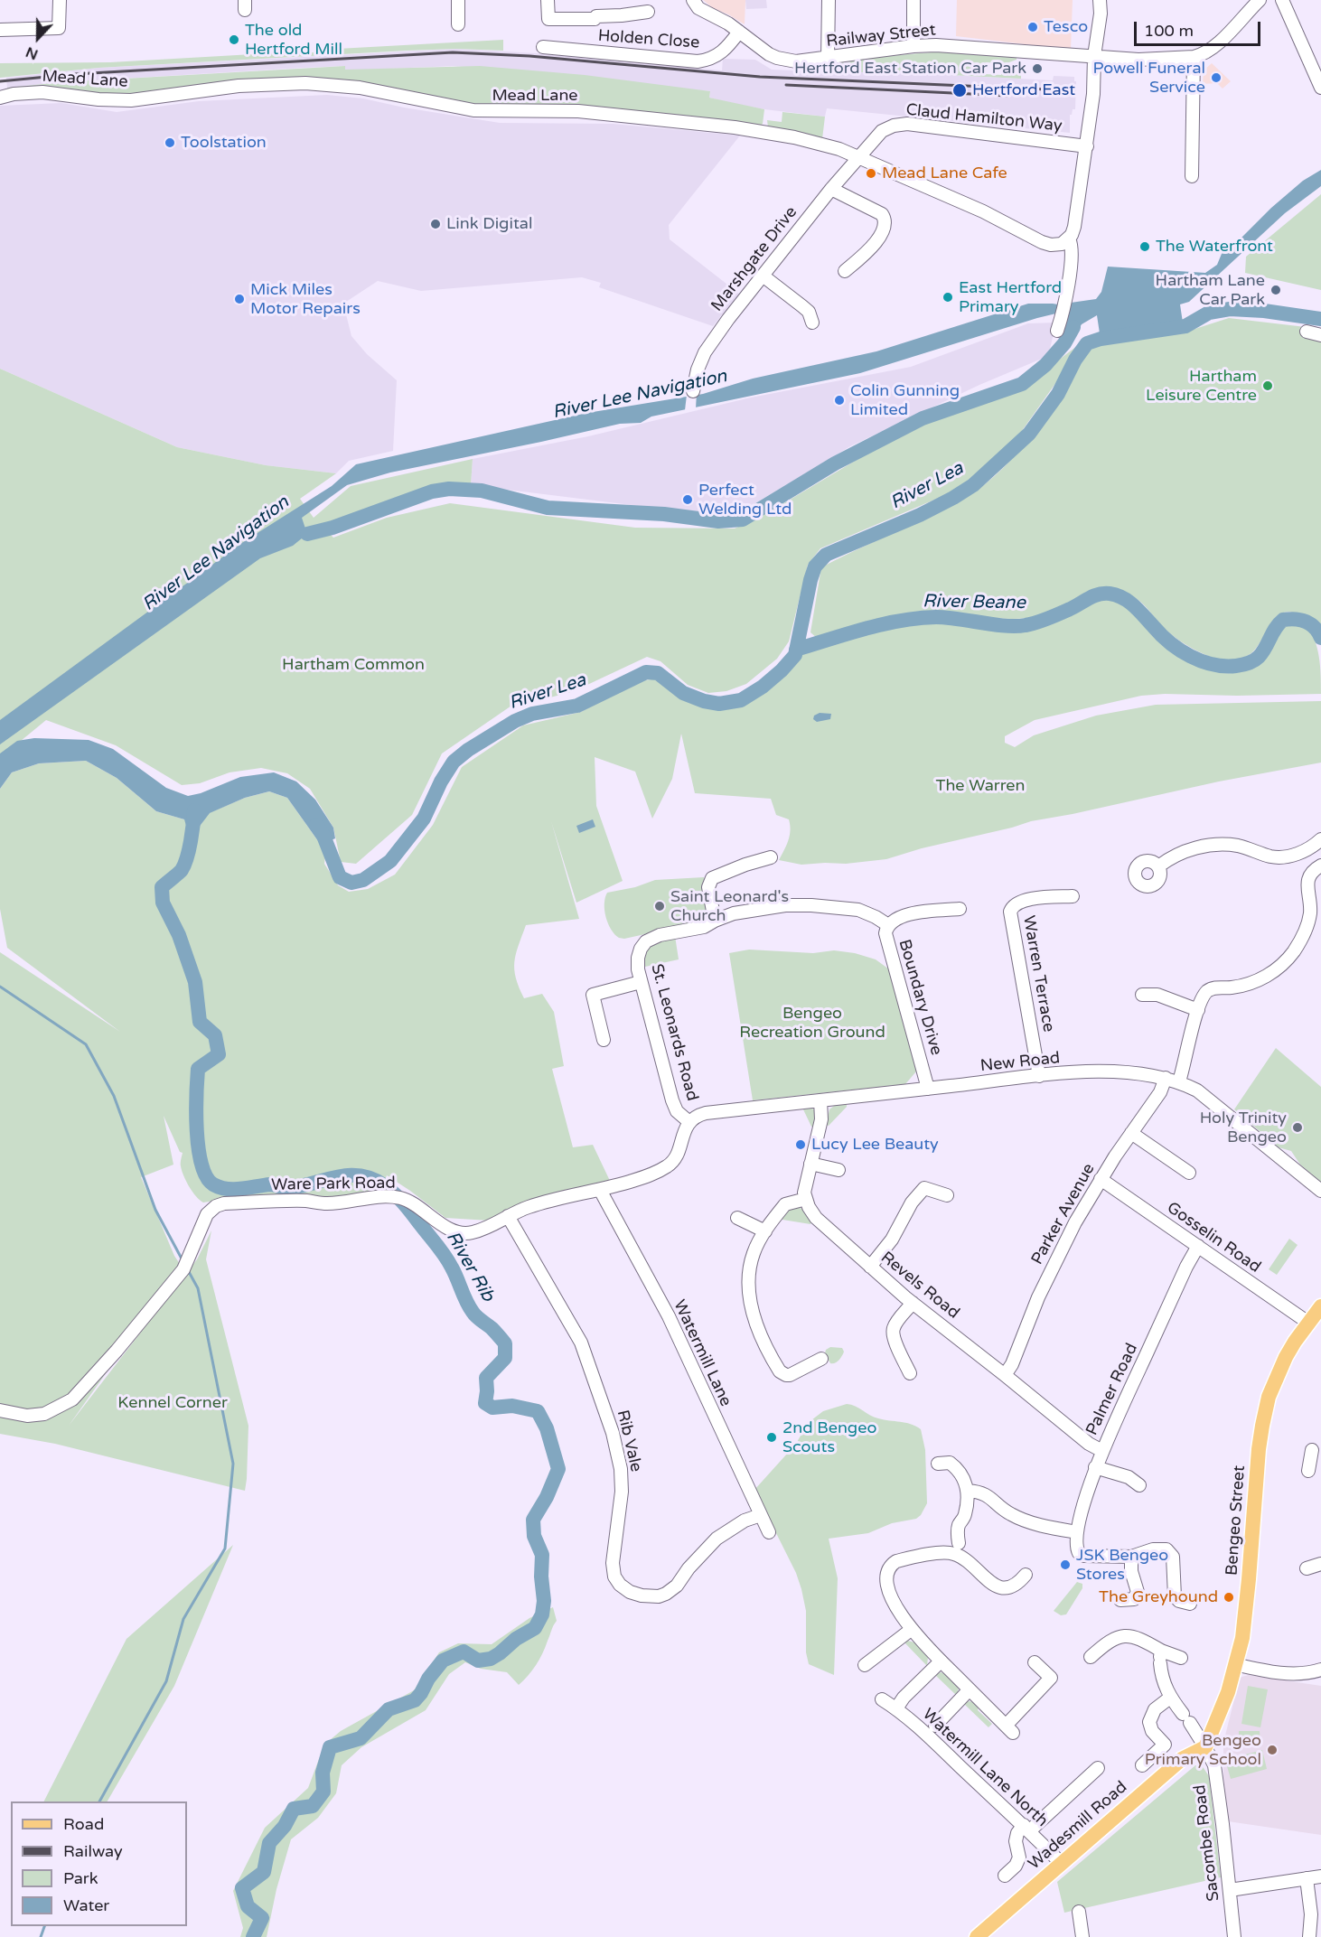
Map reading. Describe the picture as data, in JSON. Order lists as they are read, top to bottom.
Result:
{
  "streets": {
    "main road": ["Bengeo Street", "Wadesmill Road"],
    "street": [
      "Railway Street",
      "Holden Close",
      "Mead Lane",
      "Claud Hamilton Way",
      "Marshgate Drive",
      "Warren Terrace",
      "Boundary Drive",
      "St. Leonards Road",
      "New Road",
      "Ware Park Road",
      "Parker Avenue",
      "Gosselin Road",
      "Revels Road",
      "Watermill Lane",
      "Palmer Road",
      "Rib Vale",
      "Watermill Lane North",
      "Sacombe Road"
    ]
  },
  "crossings": [
    ["Railway Street", "Holden Close"],
    ["Mead Lane", "Claud Hamilton Way"],
    ["Mead Lane", "Marshgate Drive"],
    ["Claud Hamilton Way", "Marshgate Drive"],
    ["Warren Terrace", "New Road"],
    ["Boundary Drive", "St. Leonards Road"],
    ["Boundary Drive", "New Road"],
    ["St. Leonards Road", "New Road"],
    ["St. Leonards Road", "Ware Park Road"],
    ["New Road", "Ware Park Road"],
    ["New Road", "Parker Avenue"],
    ["Ware Park Road", "Watermill Lane"],
    ["Ware Park Road", "Rib Vale"],
    ["Parker Avenue", "Gosselin Road"],
    ["Parker Avenue", "Revels Road"],
    ["Gosselin Road", "Palmer Road"],
    ["Gosselin Road", "Bengeo Street"],
    ["Revels Road", "Palmer Road"],
    ["Watermill Lane", "Rib Vale"],
    ["Bengeo Street", "Wadesmill Road"],
    ["Bengeo Street", "Sacombe Road"],
    ["Watermill Lane North", "Wadesmill Road"],
    ["Wadesmill Road", "Sacombe Road"]
  ],
  "water": [
    "River Lee Navigation",
    "River Lea",
    "River Beane",
    "River Rib"
  ],
  "parks": [
    "Hartham Common",
    "The Warren",
    "Bengeo Recreation Ground",
    "Kennel Corner"
  ],
  "places": [
    "Tesco",
    "The old Hertford Mill",
    "Hertford East Station Car Park",
    "Powell Funeral Service",
    "Hertford East",
    "Toolstation",
    "Mead Lane Cafe",
    "Link Digital",
    "The Waterfront",
    "Hartham Lane Car Park",
    "East Hertford Primary",
    "Mick Miles Motor Repairs",
    "Hartham Leisure Centre",
    "Colin Gunning Limited",
    "Perfect Welding Ltd",
    "Saint Leonard's Church",
    "Holy Trinity Bengeo",
    "Lucy Lee Beauty",
    "2nd Bengeo Scouts",
    "JSK Bengeo Stores",
    "The Greyhound",
    "Bengeo Primary School"
  ],
  "legend": [
    "Road",
    "Railway",
    "Park",
    "Water"
  ],
  "scale_bar": "100 m",
  "north": "bottom"
}
